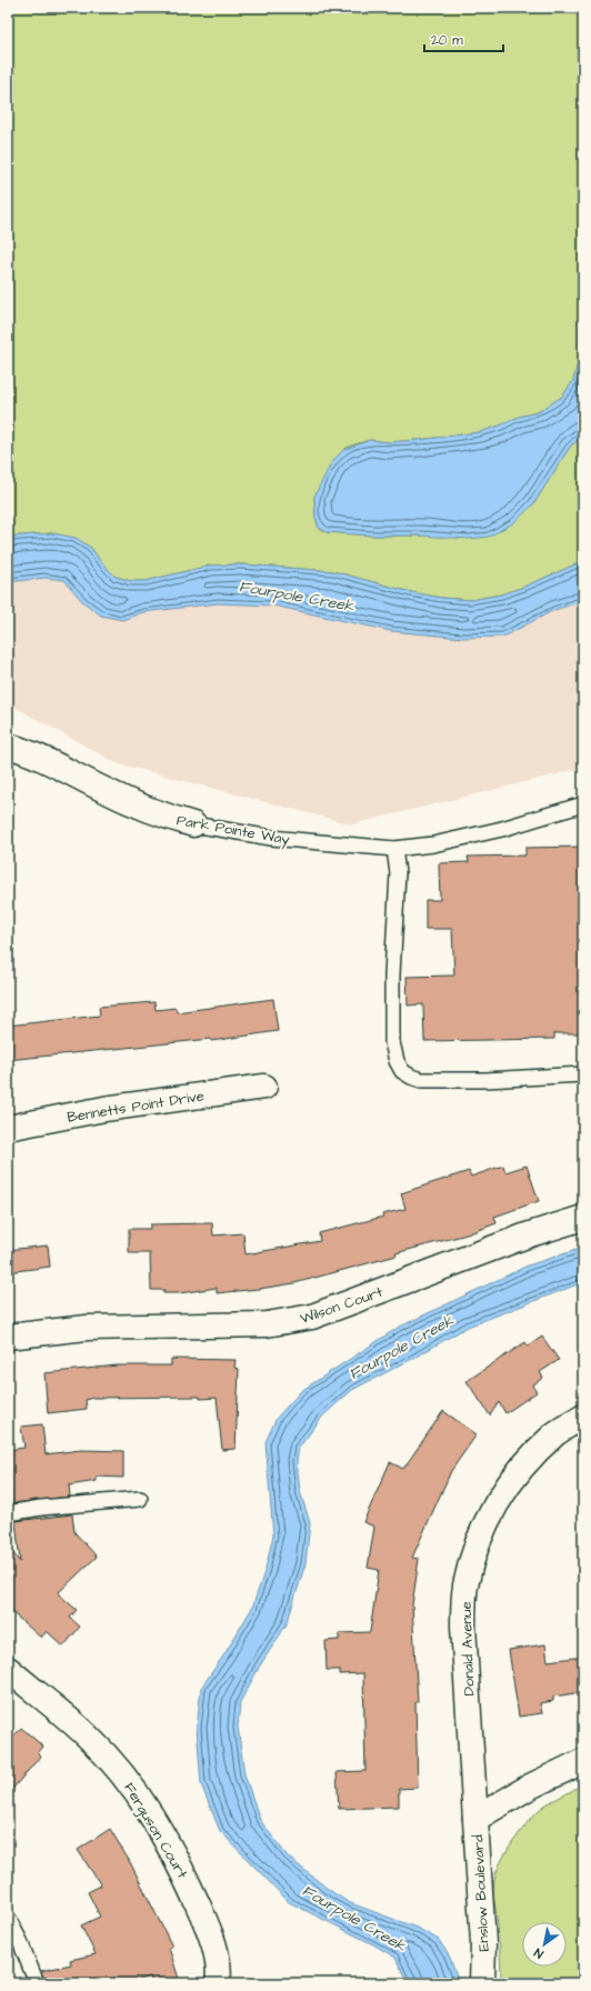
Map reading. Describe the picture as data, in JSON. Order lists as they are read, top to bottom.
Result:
{
  "streets": {
    "street": [
      "Park Pointe Way",
      "Bennetts Point Drive",
      "Wilson Court",
      "Donald Avenue",
      "Ferguson Court",
      "Enslow Boulevard"
    ]
  },
  "crossings": [
    ["Donald Avenue", "Enslow Boulevard"]
  ],
  "water": ["Fourpole Creek"],
  "scale_bar": "20 m",
  "north": "bottom left"
}
